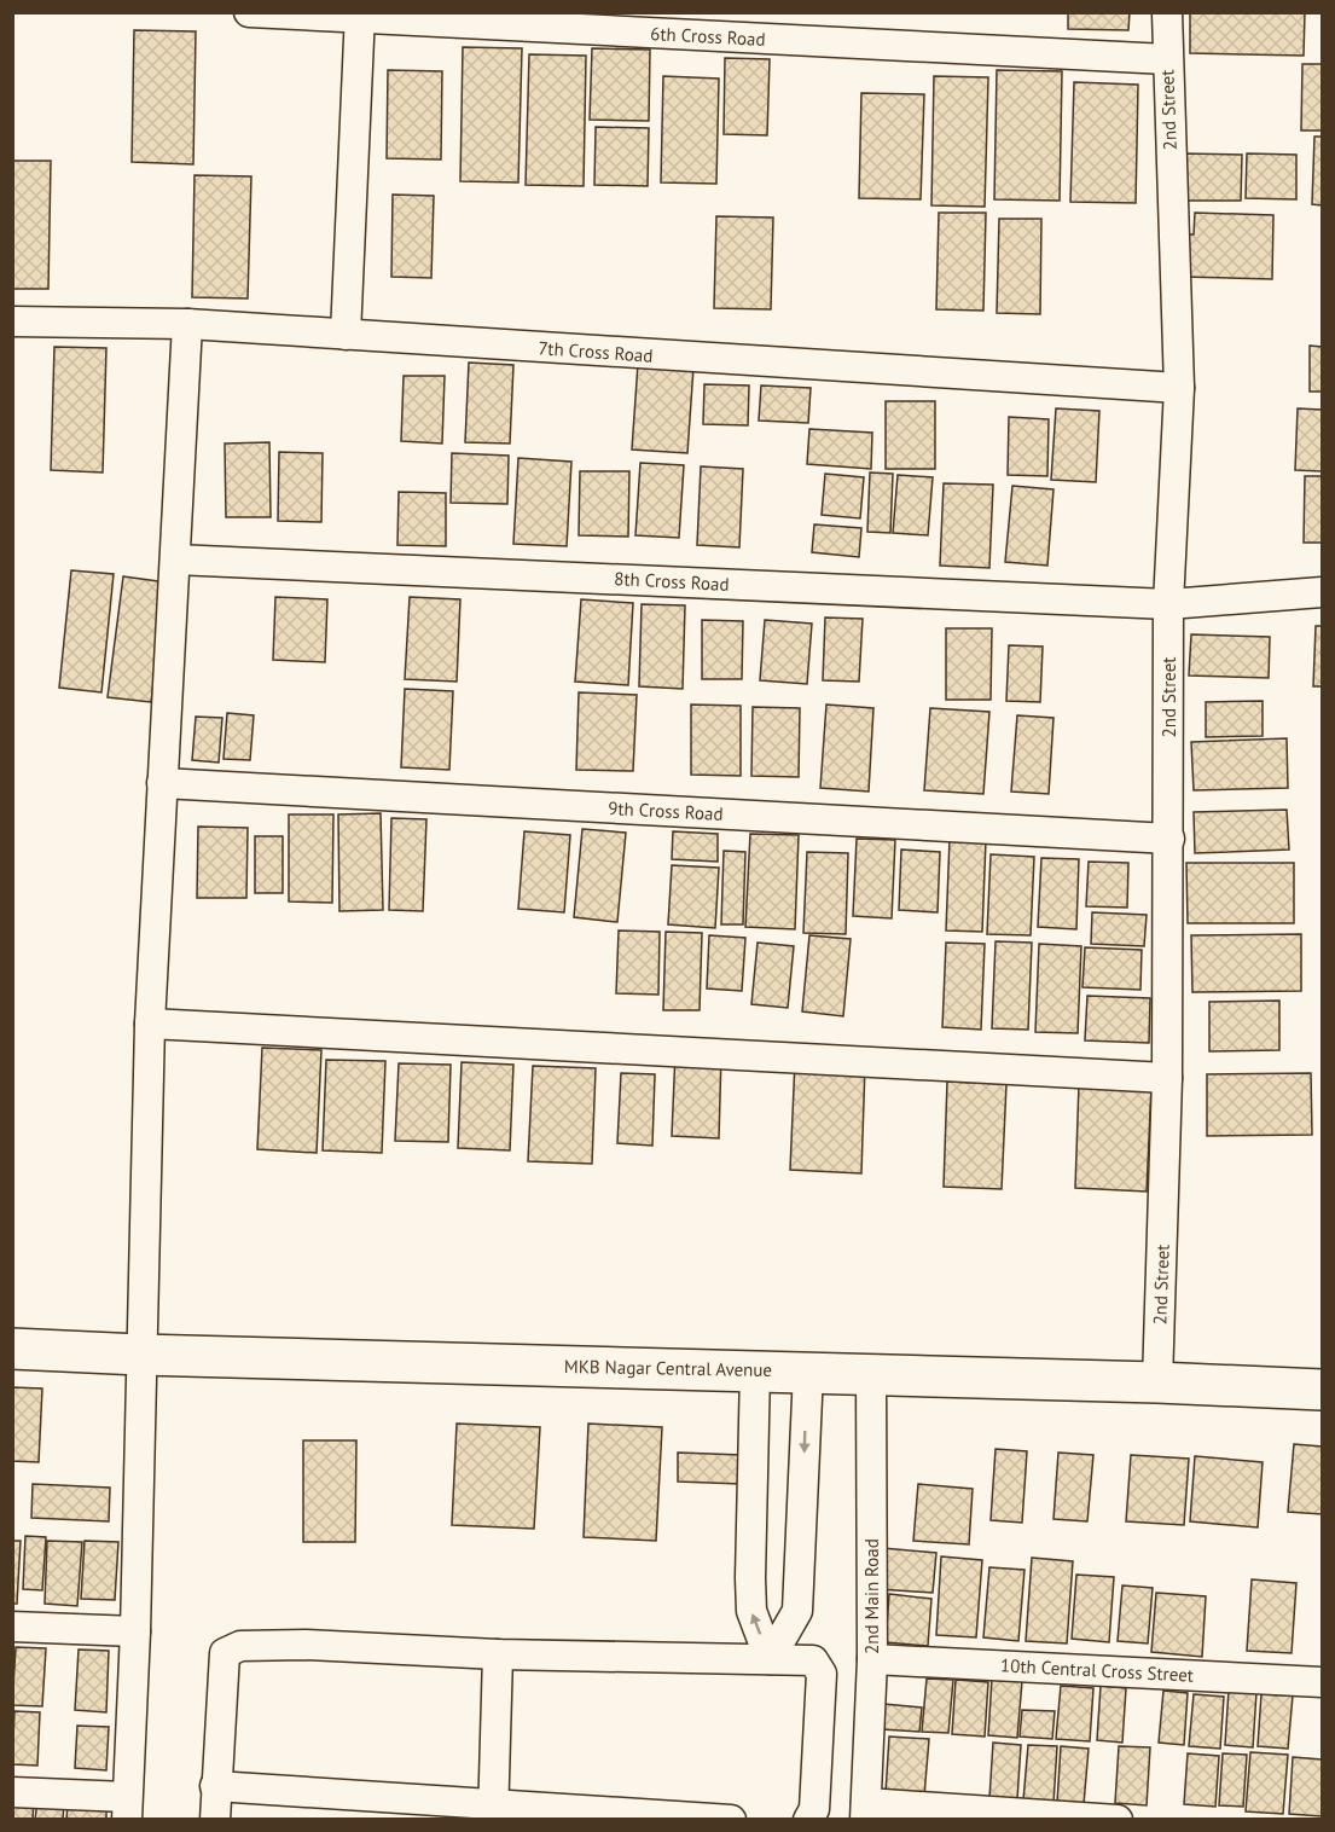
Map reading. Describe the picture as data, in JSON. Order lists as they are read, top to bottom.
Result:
{
  "streets": {
    "main road": ["MKB Nagar Central Avenue"],
    "street": [
      "6th Cross Road",
      "2nd Street",
      "7th Cross Road",
      "8th Cross Road",
      "9th Cross Road",
      "2nd Main Road",
      "10th Central Cross Street"
    ]
  },
  "crossings": [
    ["6th Cross Road", "2nd Street"],
    ["2nd Street", "7th Cross Road"],
    ["2nd Street", "8th Cross Road"],
    ["2nd Street", "9th Cross Road"],
    ["2nd Street", "MKB Nagar Central Avenue"],
    ["MKB Nagar Central Avenue", "2nd Main Road"],
    ["2nd Main Road", "10th Central Cross Street"]
  ]
}
